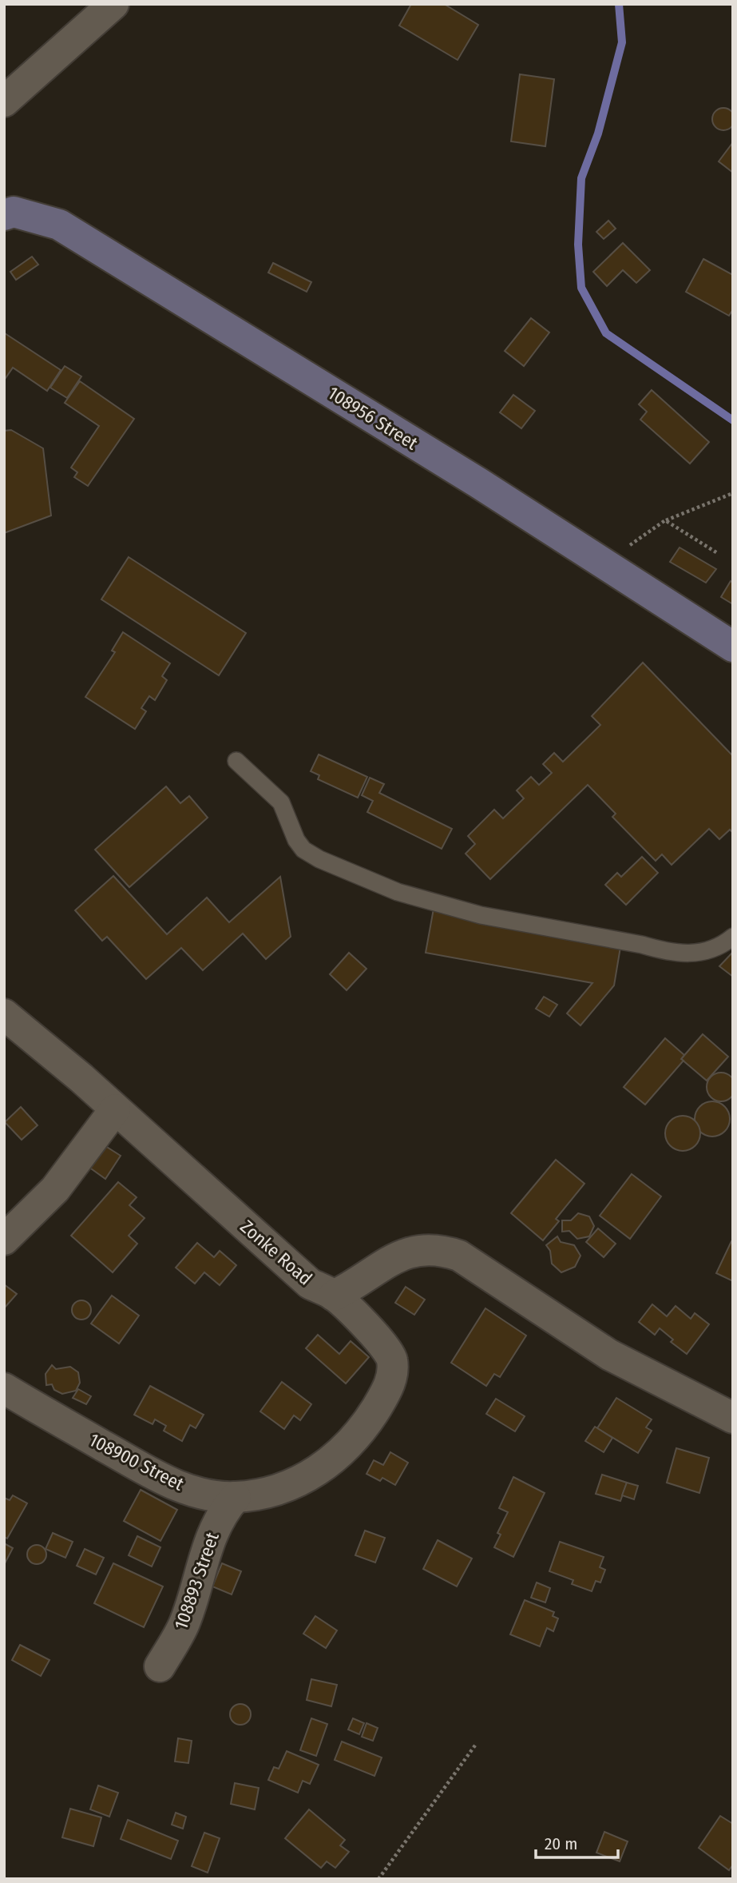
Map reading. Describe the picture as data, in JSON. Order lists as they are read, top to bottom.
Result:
{
  "streets": {
    "street": [
      "108956 Street",
      "Zonke Road",
      "108900 Street",
      "108893 Street"
    ]
  },
  "crossings": [
    ["Zonke Road", "108900 Street"],
    ["108900 Street", "108893 Street"]
  ],
  "scale_bar": "20 m"
}
